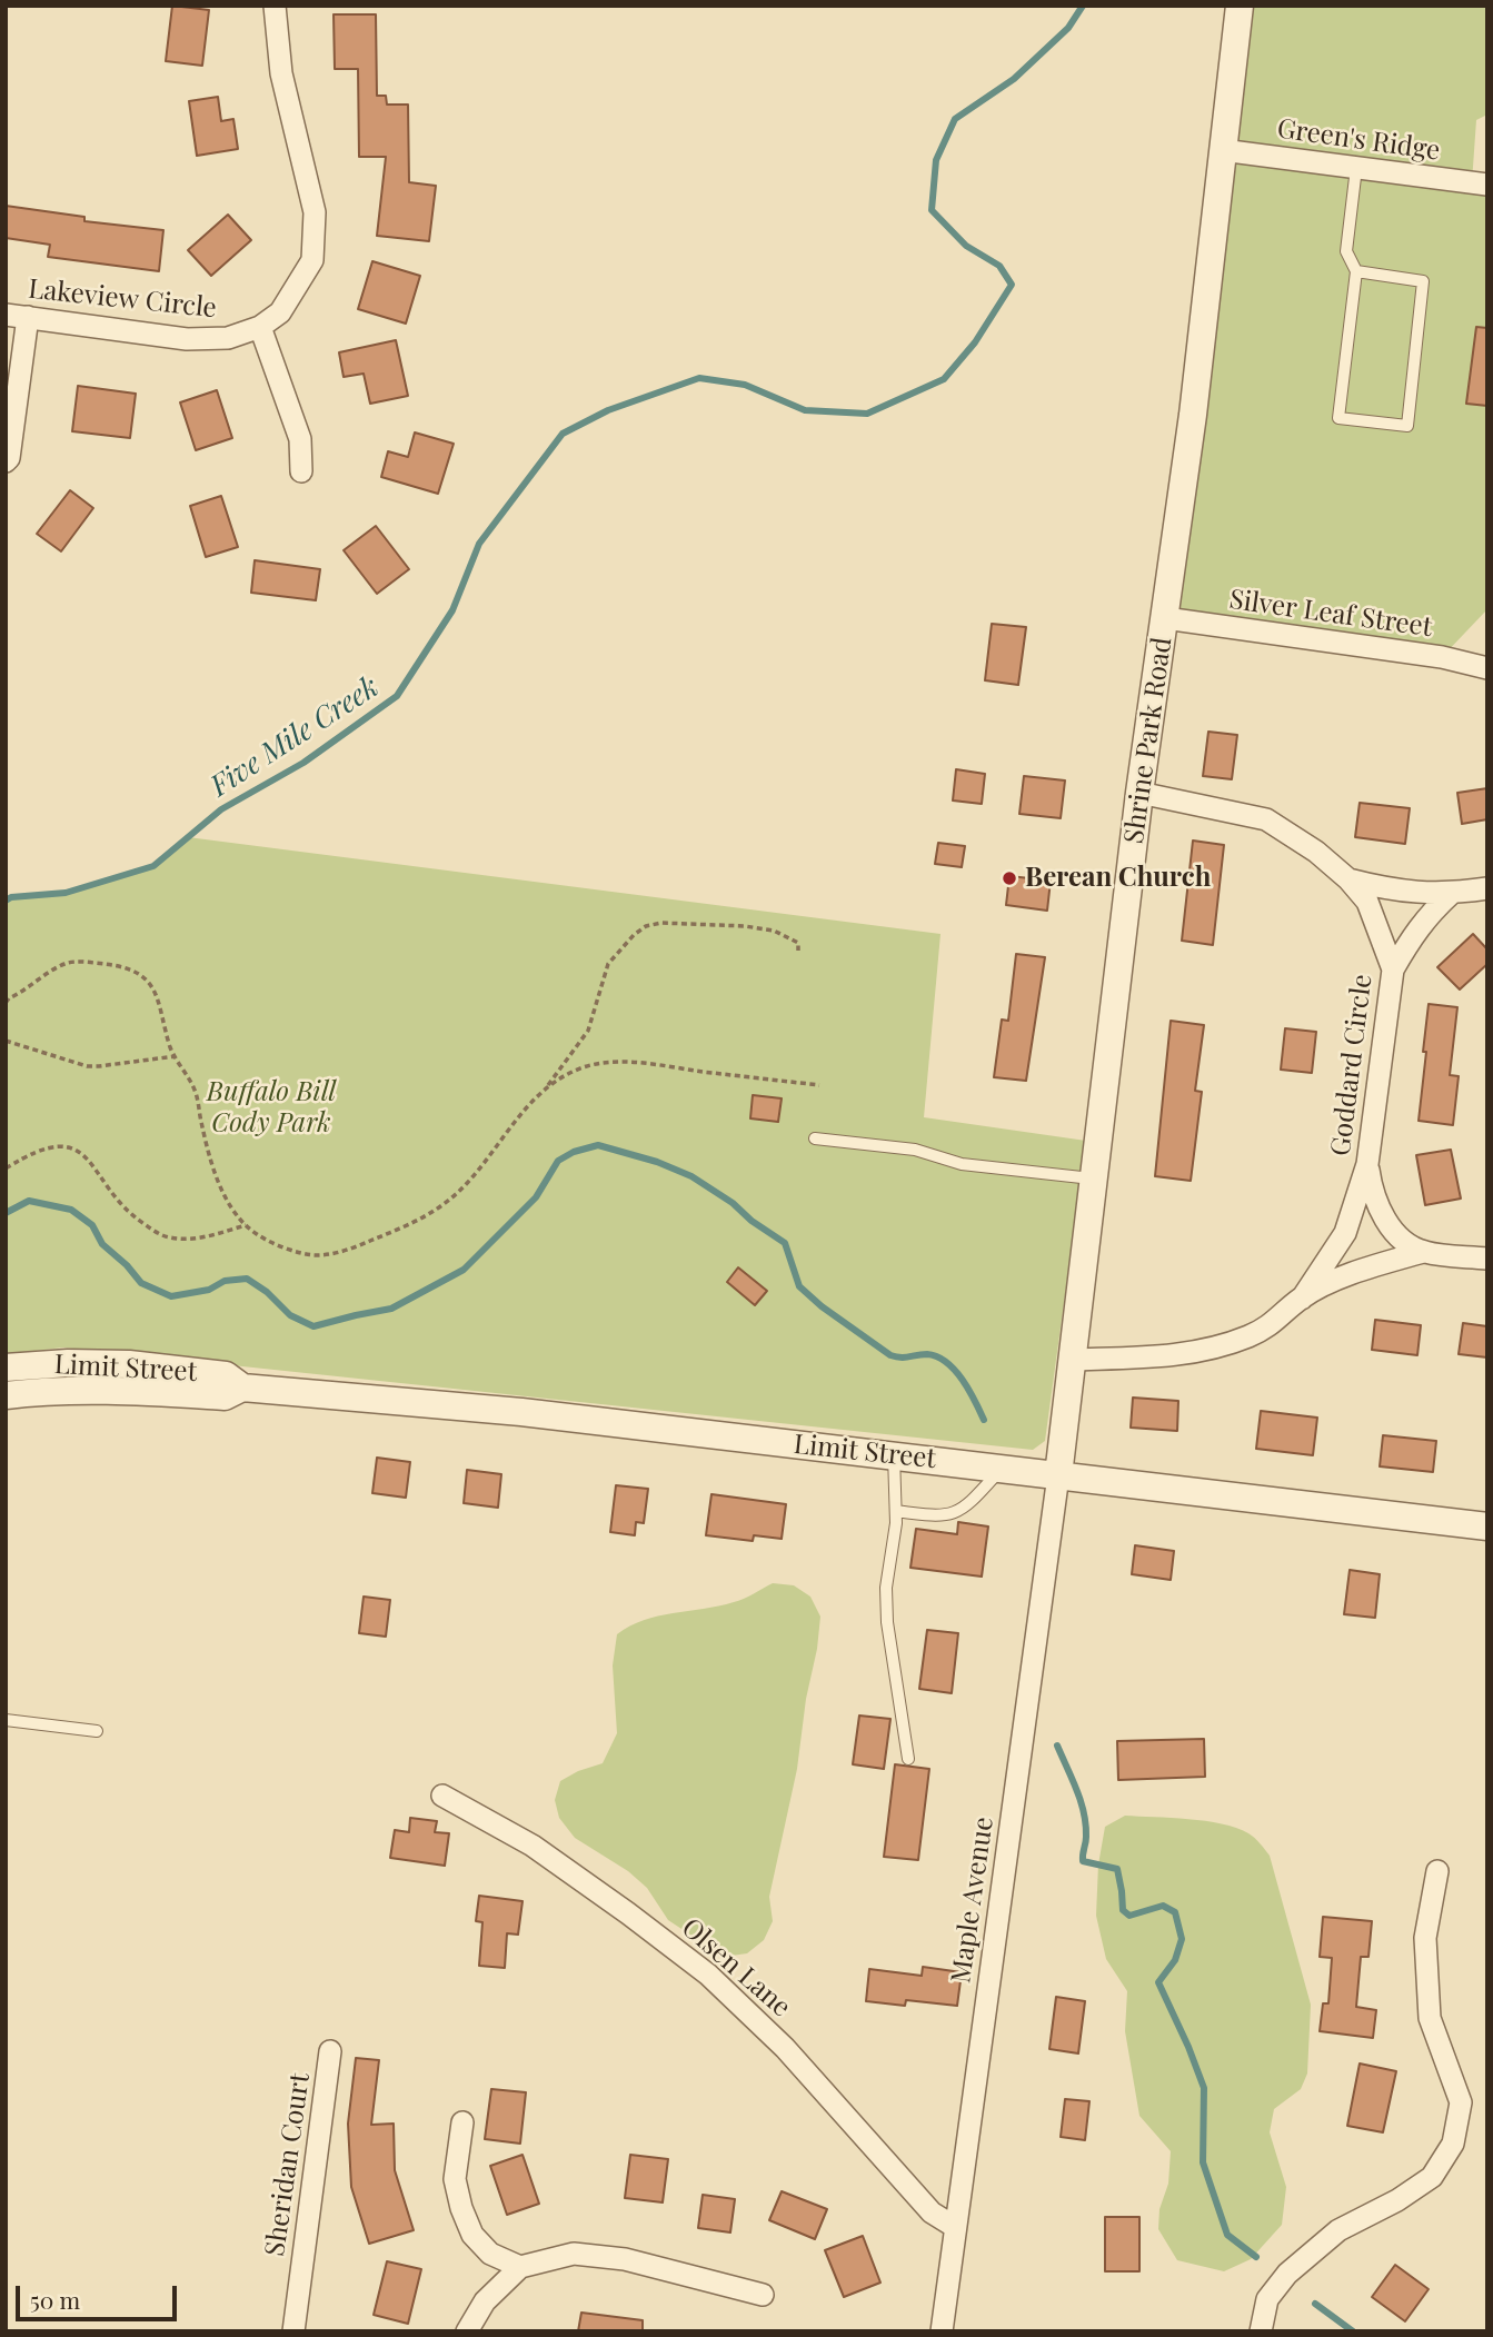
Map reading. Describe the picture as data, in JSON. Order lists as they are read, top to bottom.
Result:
{
  "streets": {
    "street": [
      "Green's Ridge",
      "Lakeview Circle",
      "Silver Leaf Street",
      "Shrine Park Road",
      "Goddard Circle",
      "Limit Street",
      "Maple Avenue",
      "Olsen Lane",
      "Sheridan Court"
    ]
  },
  "crossings": [
    ["Green's Ridge", "Shrine Park Road"],
    ["Silver Leaf Street", "Shrine Park Road"],
    ["Shrine Park Road", "Goddard Circle"],
    ["Shrine Park Road", "Limit Street"],
    ["Shrine Park Road", "Maple Avenue"],
    ["Limit Street", "Maple Avenue"],
    ["Maple Avenue", "Olsen Lane"]
  ],
  "water": ["Five Mile Creek"],
  "parks": ["Buffalo Bill Cody Park"],
  "places": ["Berean Church"],
  "scale_bar": "50 m"
}
